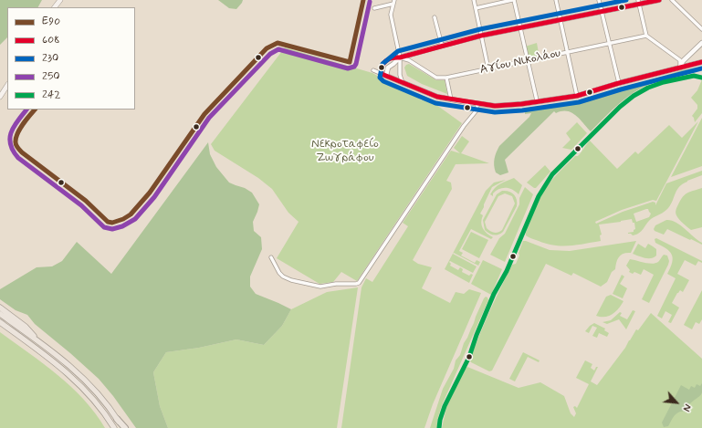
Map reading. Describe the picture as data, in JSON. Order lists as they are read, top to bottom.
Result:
{
  "streets": {
    "street": ["Αγίου Νικολάου"]
  },
  "parks": ["Νεκροταφείο Ζωγράφου"],
  "lines": [
    "transit line Ε90",
    "transit line 608",
    "transit line 230",
    "transit line 250",
    "transit line 242"
  ],
  "legend": [
    "Ε90",
    "608",
    "230",
    "250",
    "242"
  ],
  "north": "bottom right"
}
